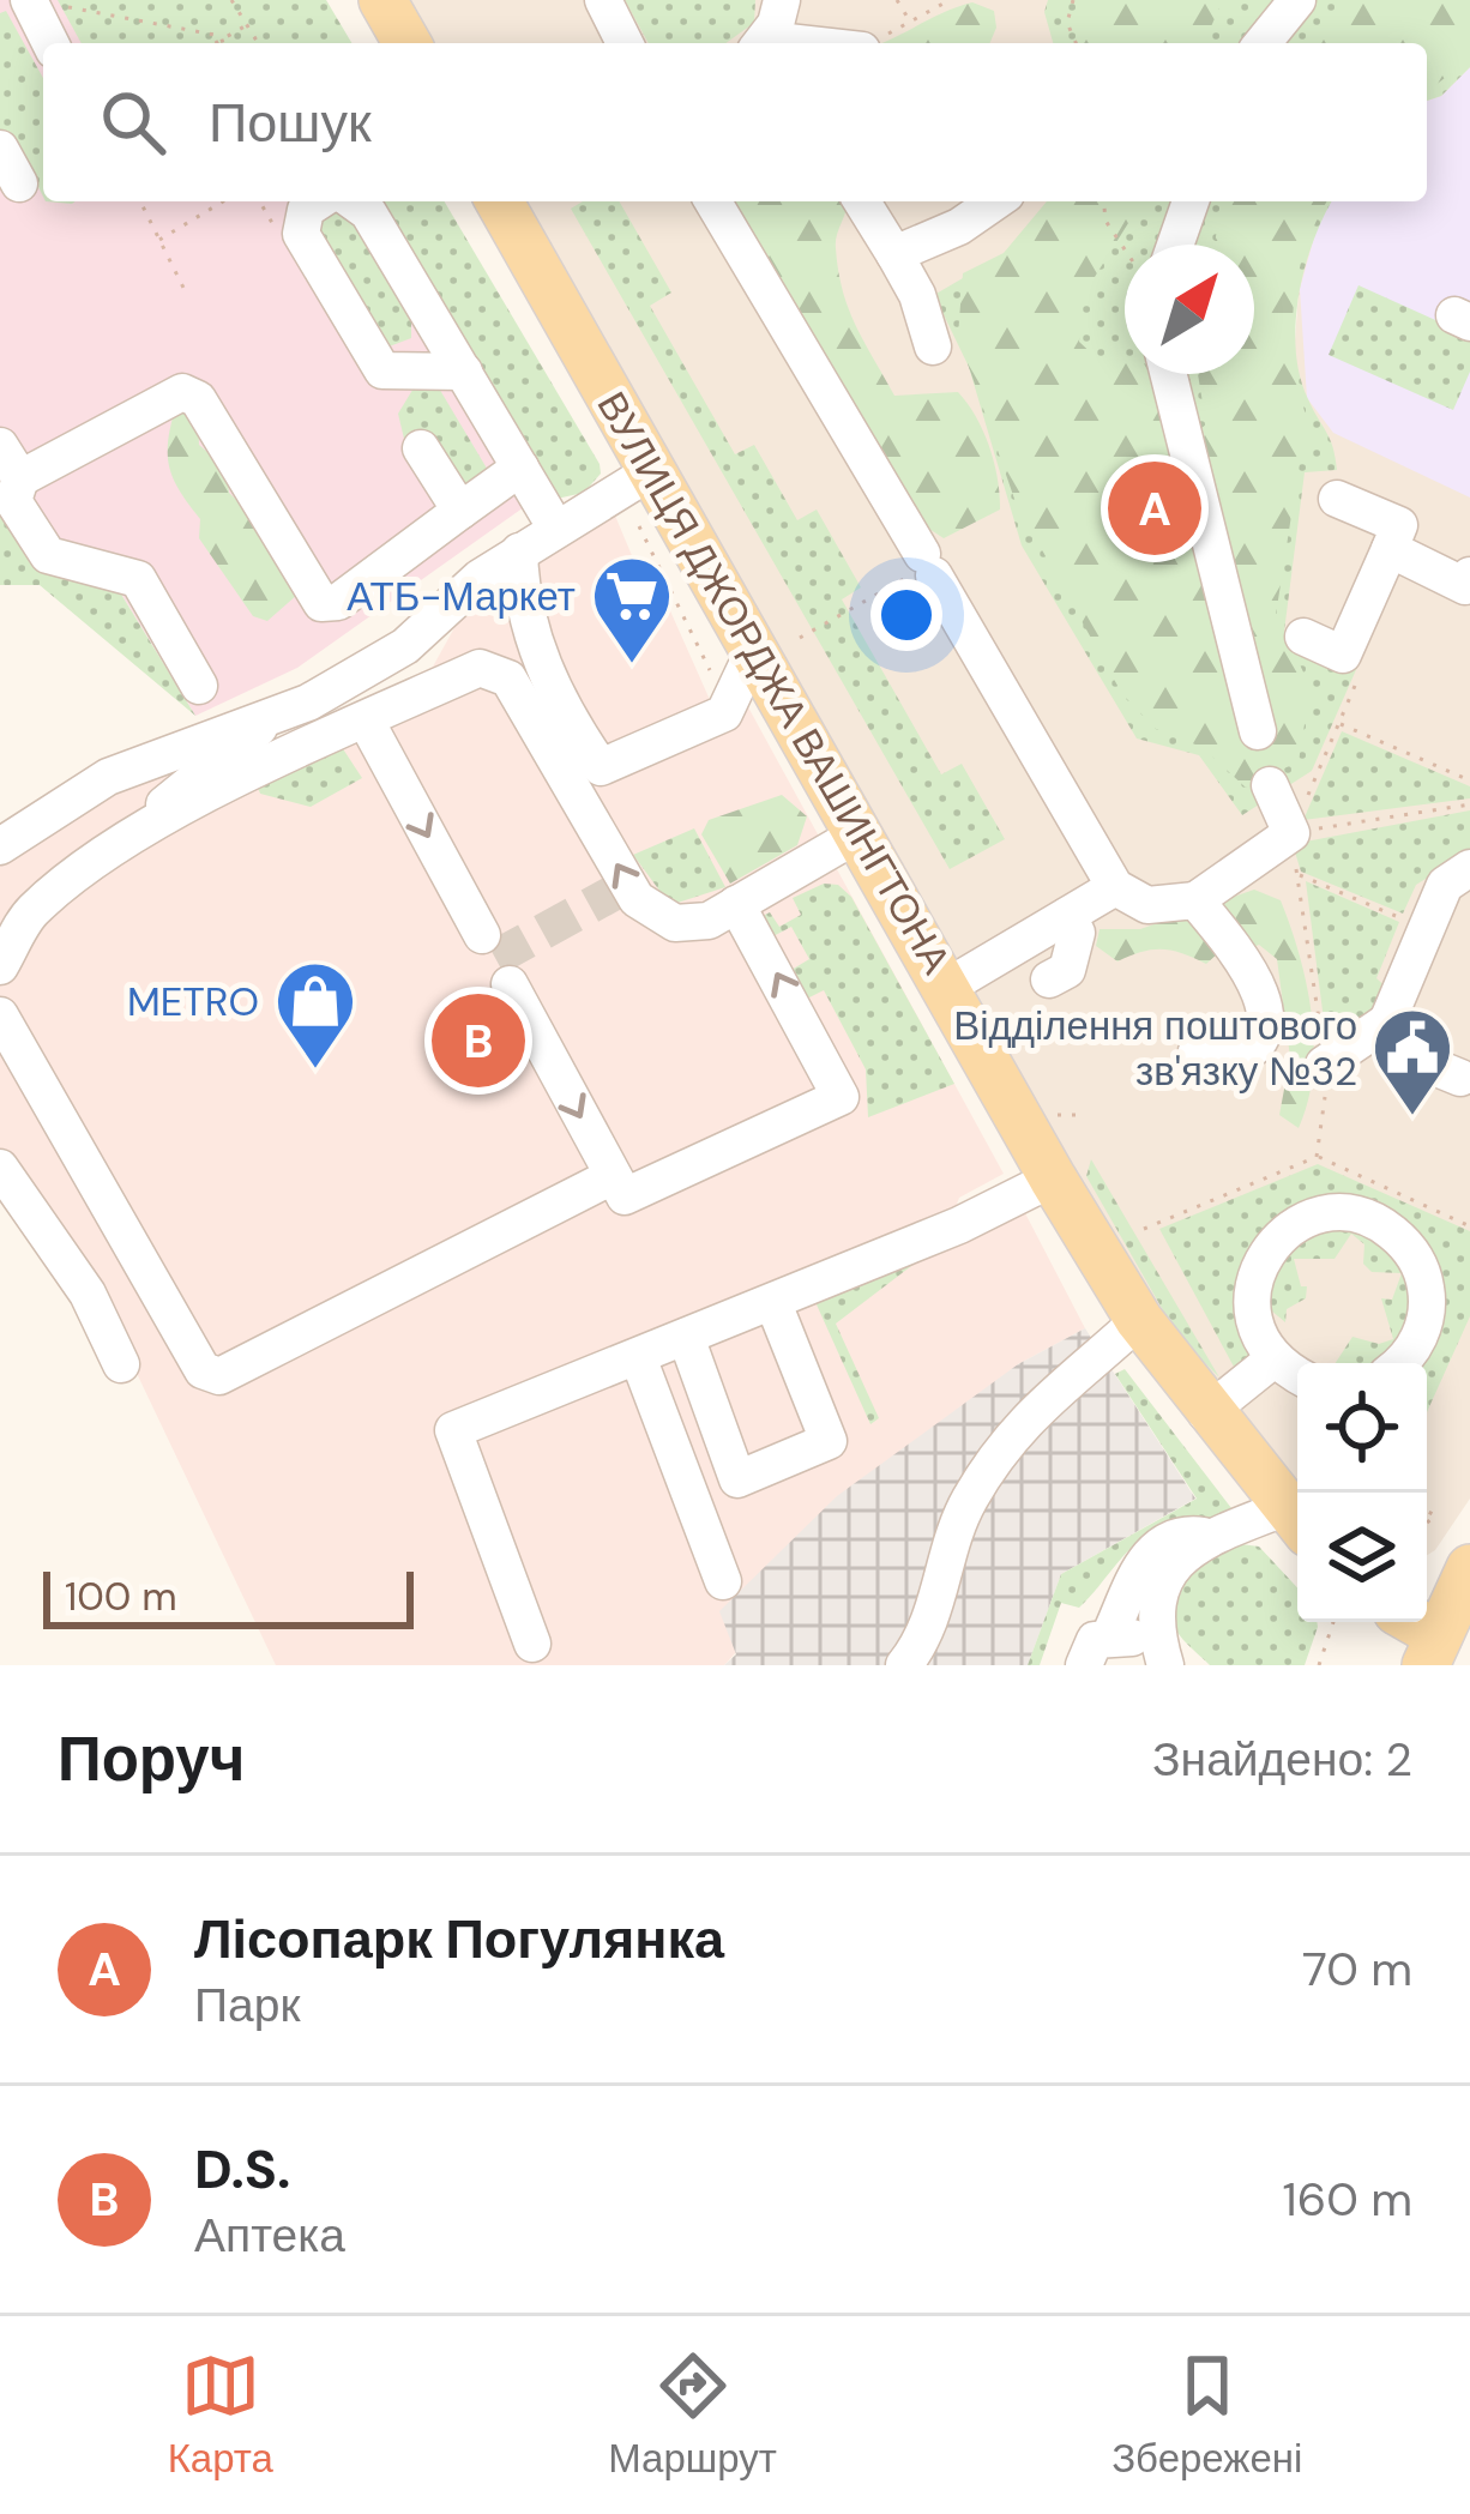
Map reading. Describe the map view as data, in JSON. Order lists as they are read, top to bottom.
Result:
{
  "streets": {
    "main road": ["ВУЛИЦЯ ДЖОРДЖА ВАШИНГТОНА"]
  },
  "places": {
    "supermarket": ["АТБ-Маркет"],
    "shop": ["METRO"],
    "public building": ["Відділення поштового зв'язку №32"]
  },
  "scale_bar": "100 m",
  "north": "top right",
  "page": {
    "search": "Пошук",
    "pins": ["A", "B"],
    "scale": "100 m",
    "heading": ["Поруч", "Знайдено: 2"],
    "list": [
      {
        "mark": "A",
        "name": "Лісопарк Погулянка",
        "note": "Парк",
        "value": "70 m"
      },
      {
        "mark": "B",
        "name": "D.S.",
        "note": "Аптека",
        "value": "160 m"
      }
    ],
    "nav": ["Карта", "Маршрут", "Збережені"]
  }
}
